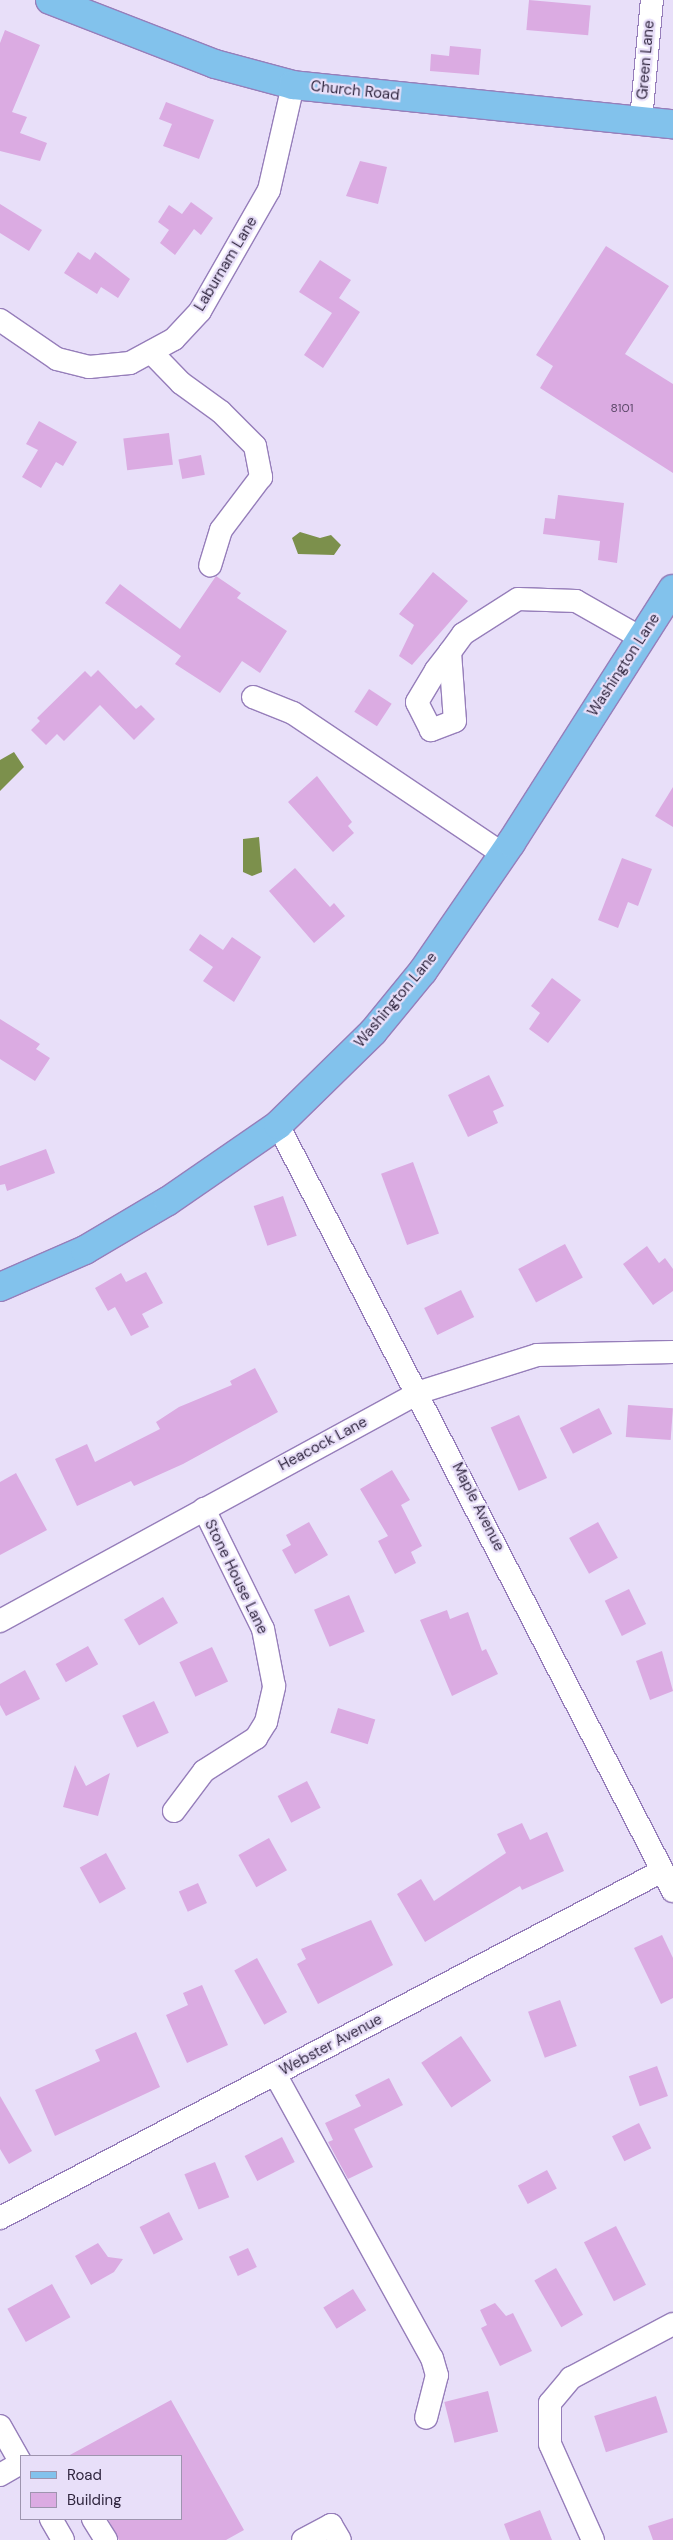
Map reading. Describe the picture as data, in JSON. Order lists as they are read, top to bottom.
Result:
{
  "streets": {
    "main road": ["Church Road", "Washington Lane"],
    "street": [
      "Green Lane",
      "Laburnam Lane",
      "Heacock Lane",
      "Maple Avenue",
      "Stone House Lane",
      "Webster Avenue"
    ]
  },
  "crossings": [
    ["Green Lane", "Church Road"],
    ["Church Road", "Laburnam Lane"],
    ["Washington Lane", "Maple Avenue"],
    ["Heacock Lane", "Maple Avenue"],
    ["Heacock Lane", "Stone House Lane"],
    ["Maple Avenue", "Webster Avenue"]
  ],
  "house_numbers": ["8101"],
  "legend": ["Road", "Building"]
}
